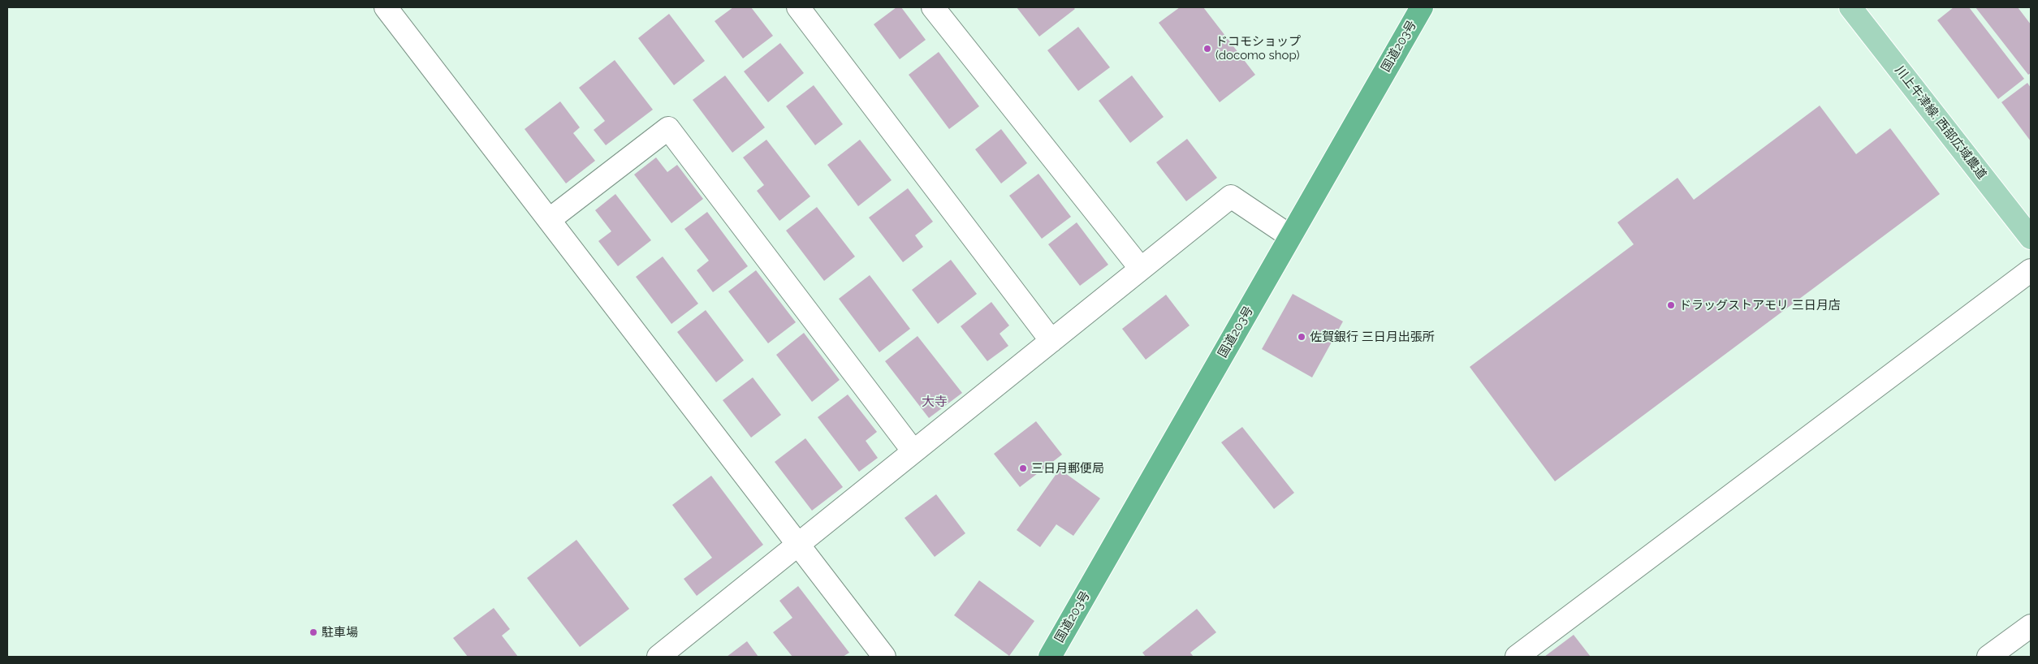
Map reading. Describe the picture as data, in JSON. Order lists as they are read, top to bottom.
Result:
{
  "streets": {
    "highway": ["国道203号"],
    "main road": ["川上牛津線; 西部広域農道"]
  },
  "districts": ["大寺"],
  "places": [
    "ドコモショップ (docomo shop)",
    "ドラッグストアモリ 三日月店",
    "佐賀銀行 三日月出張所",
    "三日月郵便局",
    "駐車場"
  ]
}
